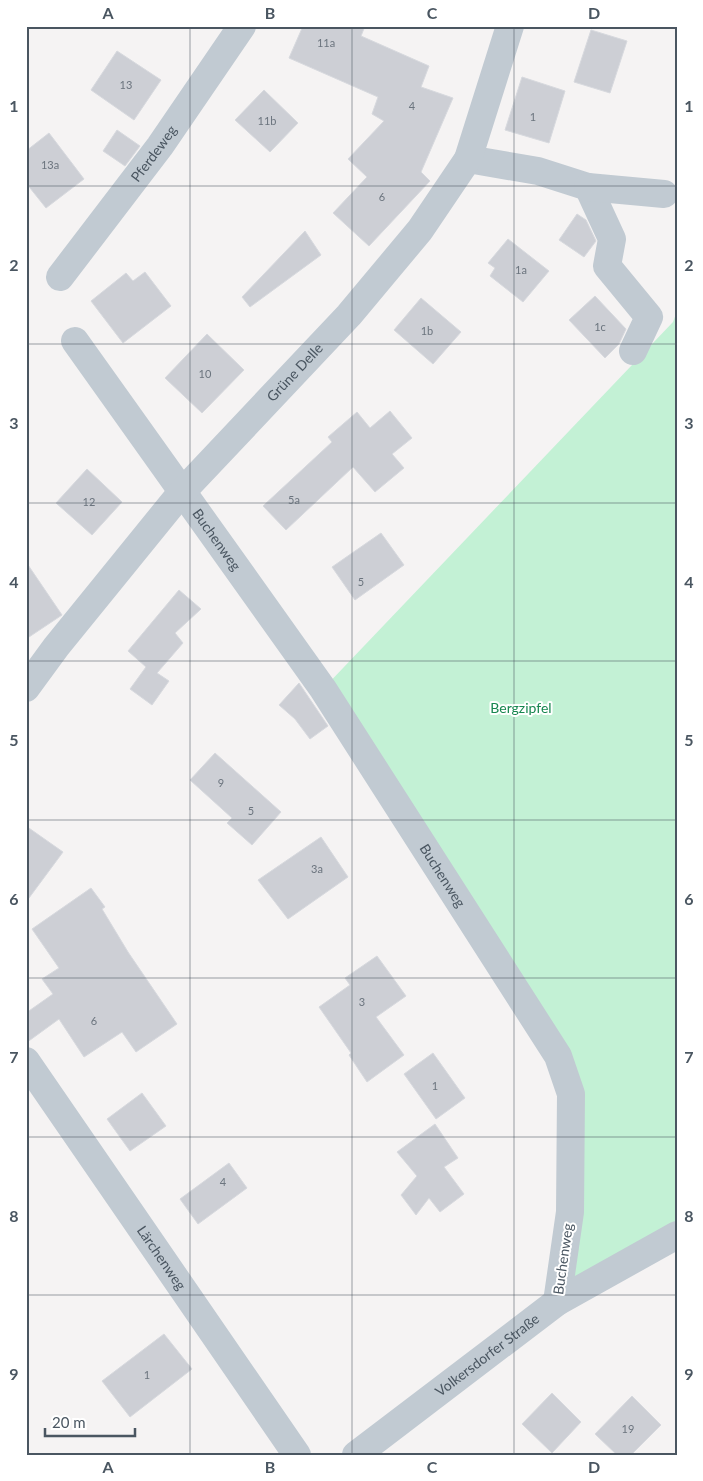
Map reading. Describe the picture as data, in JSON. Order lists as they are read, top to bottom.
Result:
{
  "streets": {
    "street": [
      "Pferdeweg",
      "Grüne Delle",
      "Buchenweg",
      "Lärchenweg",
      "Volkersdorfer Straße"
    ]
  },
  "crossings": [
    ["Grüne Delle", "Buchenweg"],
    ["Buchenweg", "Volkersdorfer Straße"]
  ],
  "parks": ["Bergzipfel"],
  "house_numbers": [
    "11a",
    "13",
    "4",
    "1",
    "11b",
    "13a",
    "6",
    "1a",
    "1c",
    "1b",
    "10",
    "5a",
    "12",
    "5",
    "9",
    "5",
    "3a",
    "3",
    "6",
    "1",
    "4",
    "1",
    "19"
  ],
  "scale_bar": "20 m",
  "grid": {
    "columns": [
      "A",
      "B",
      "C",
      "D"
    ],
    "rows": [
      "1",
      "2",
      "3",
      "4",
      "5",
      "6",
      "7",
      "8",
      "9"
    ]
  }
}
